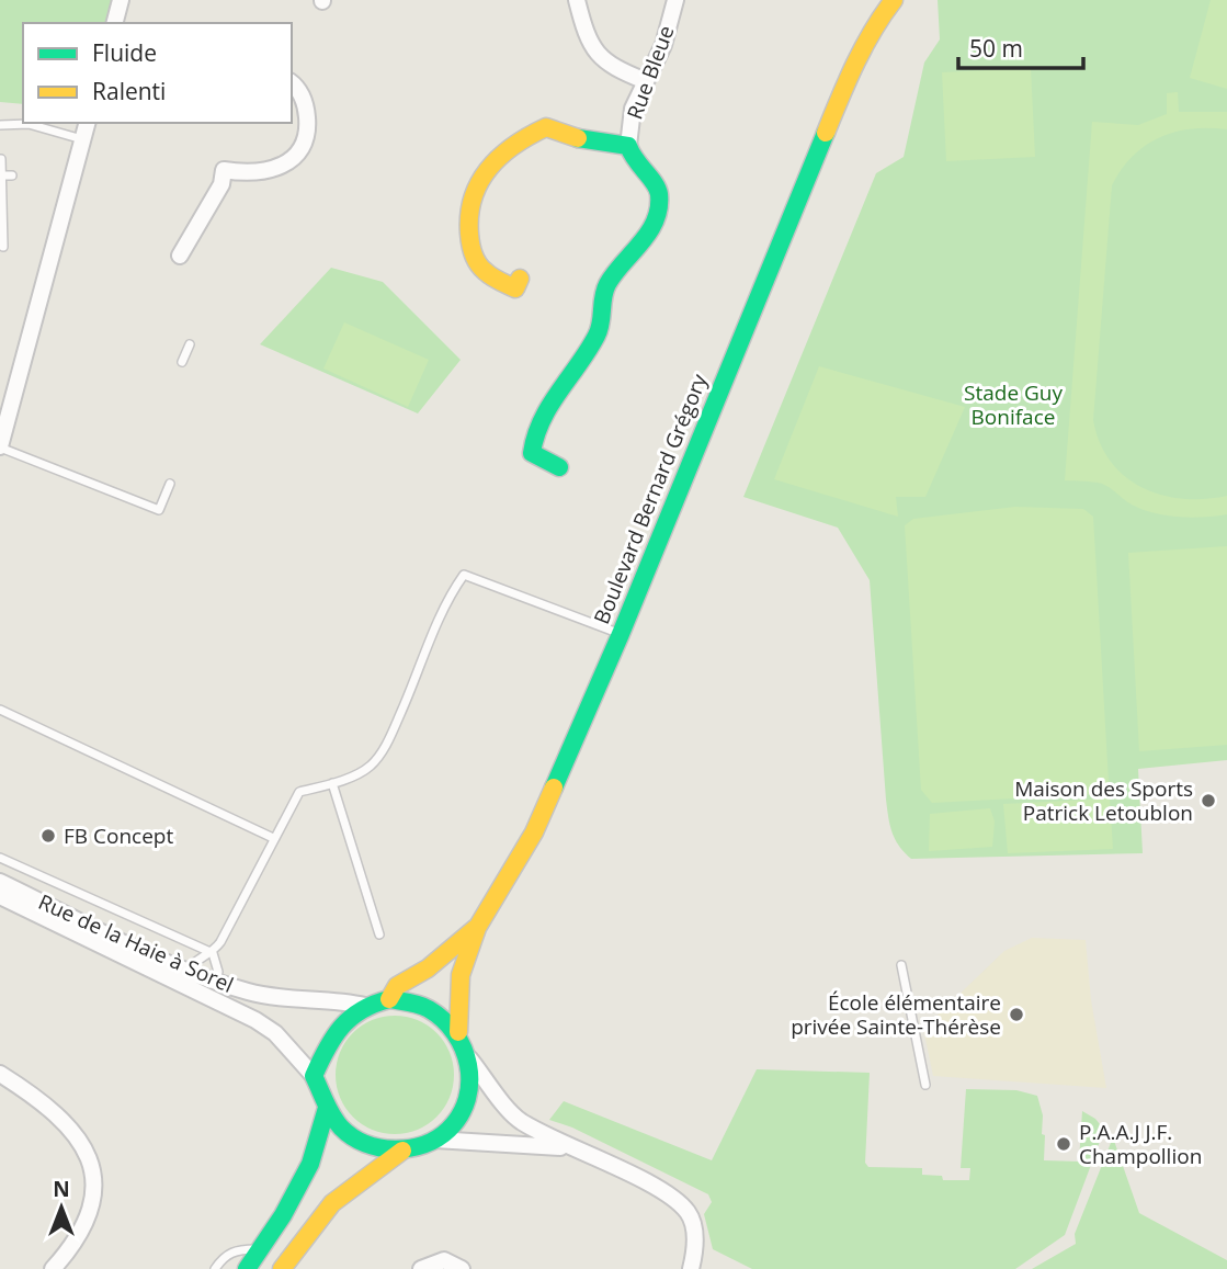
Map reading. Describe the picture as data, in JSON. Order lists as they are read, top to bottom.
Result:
{
  "streets": {
    "street": ["Rue Bleue", "Boulevard Bernard Grégory", "Rue de la Haie à Sorel"]
  },
  "crossings": [
    ["Boulevard Bernard Grégory", "Rue de la Haie à Sorel"]
  ],
  "parks": ["Stade Guy Boniface"],
  "places": [
    "Maison des Sports Patrick Letoublon",
    "FB Concept",
    "École élémentaire privée Sainte-Thérèse",
    "P.A.A.J J.F. Champollion"
  ],
  "legend": ["Fluide", "Ralenti"],
  "scale_bar": "50 m",
  "north": "top"
}
